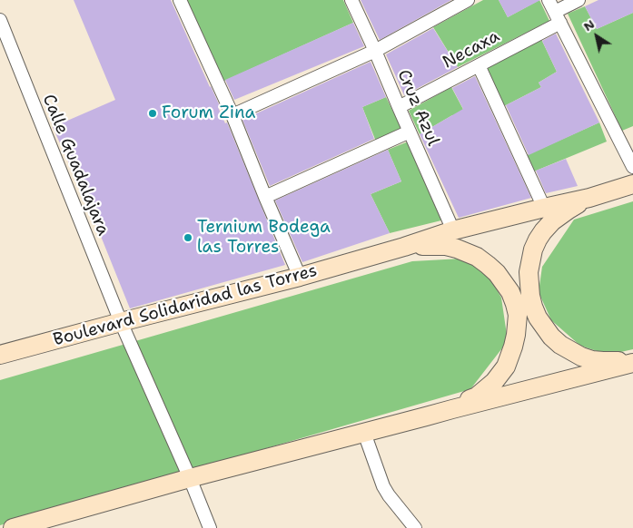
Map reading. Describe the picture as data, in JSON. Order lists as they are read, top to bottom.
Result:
{
  "streets": {
    "main road": ["Boulevard Solidaridad las Torres"],
    "street": ["Necaxa", "Cruz Azul", "Calle Guadalajara"]
  },
  "crossings": [
    ["Necaxa", "Cruz Azul"],
    ["Cruz Azul", "Boulevard Solidaridad las Torres"],
    ["Calle Guadalajara", "Boulevard Solidaridad las Torres"]
  ],
  "places": ["Forum Zina", "Ternium Bodega las Torres"],
  "north": "top left"
}
